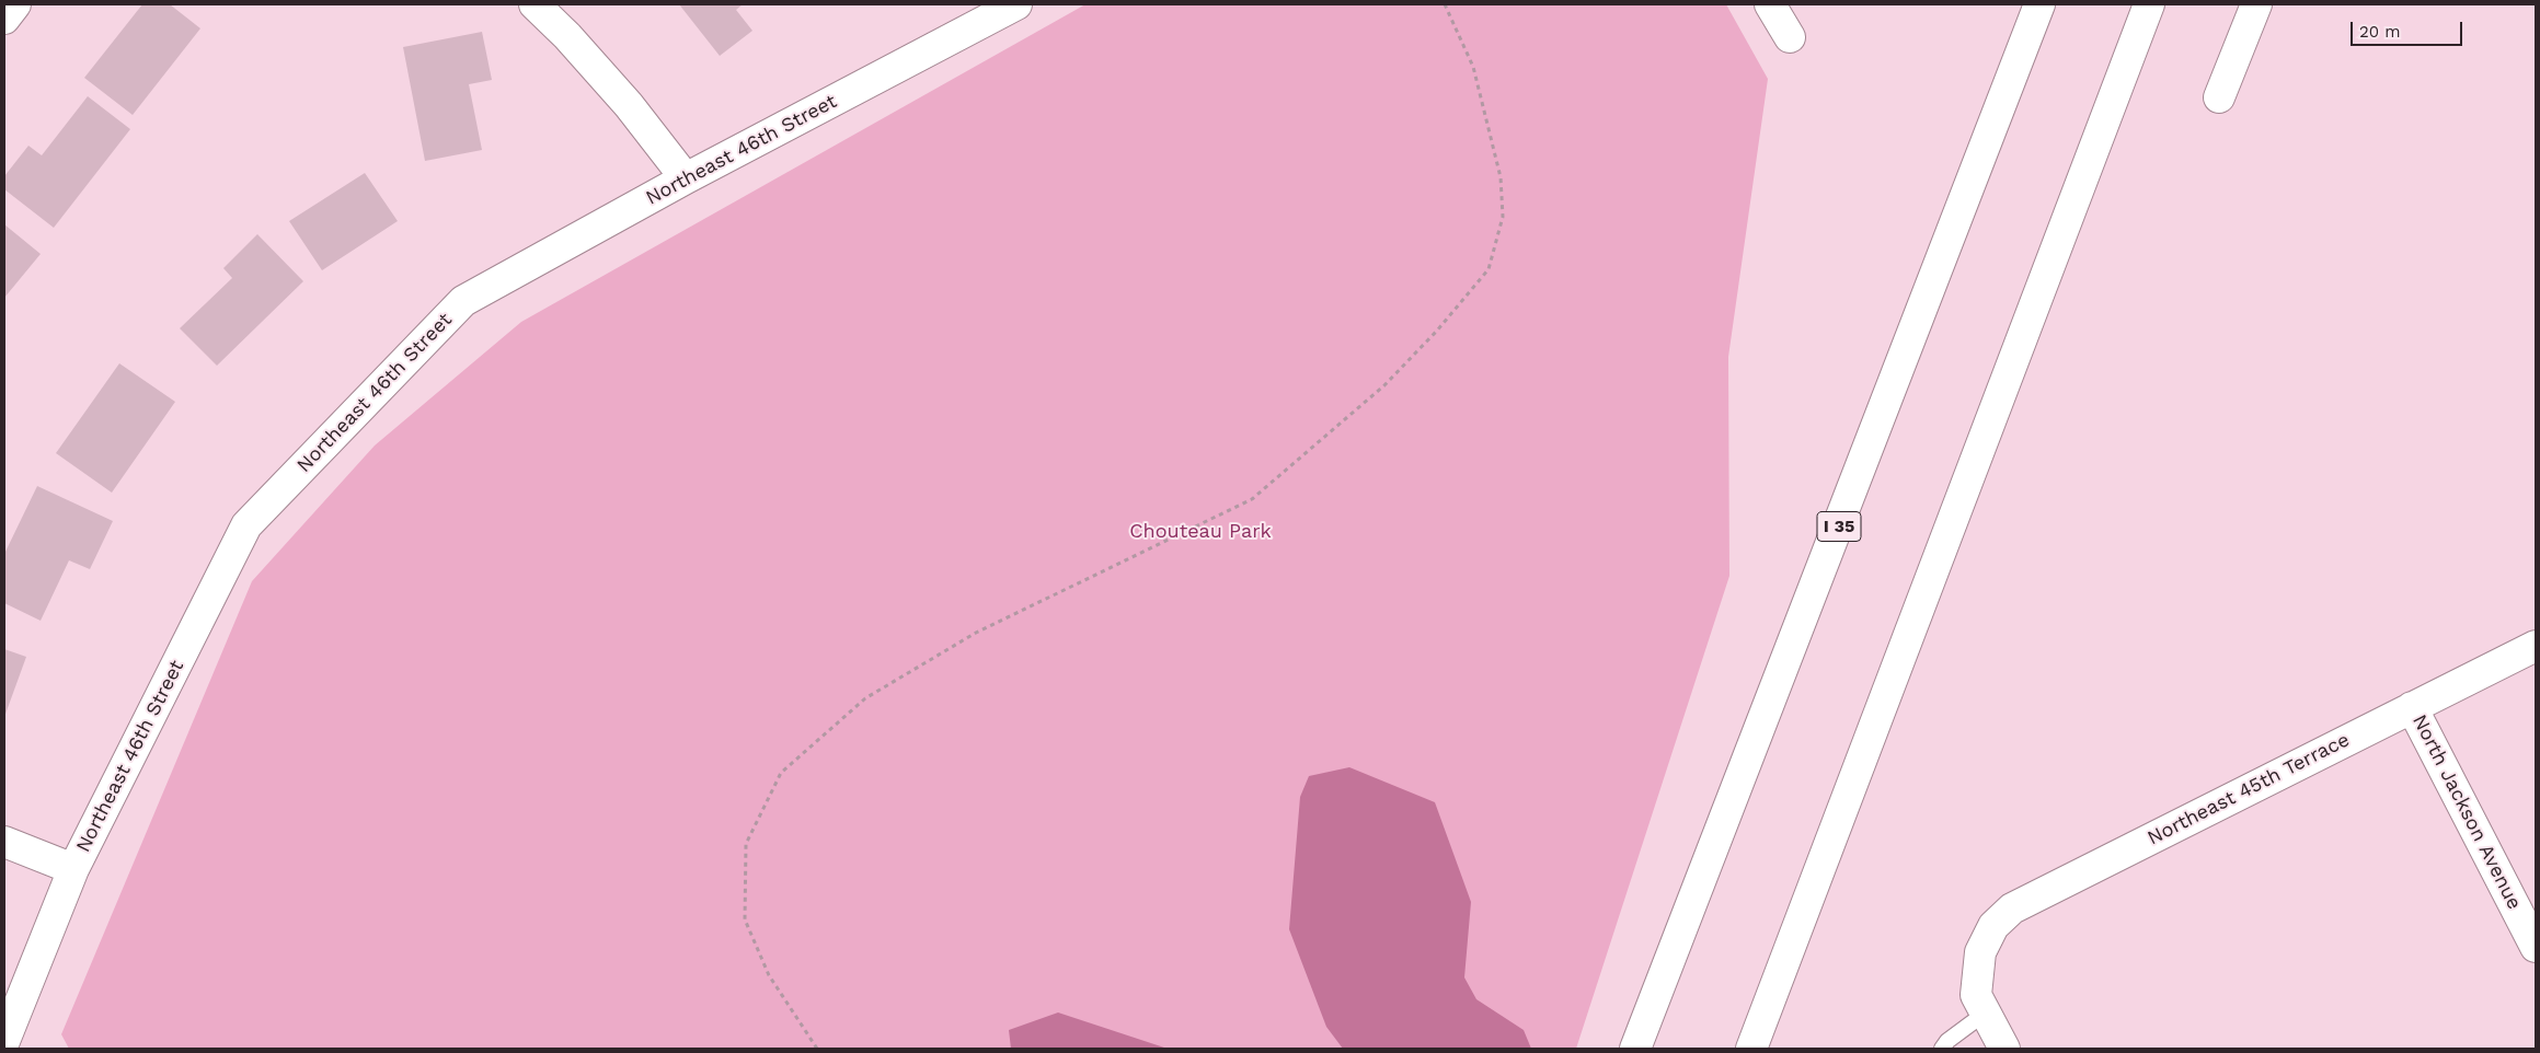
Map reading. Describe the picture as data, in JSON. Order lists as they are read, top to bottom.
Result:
{
  "streets": {
    "main road": [
      "Northeast 46th Street",
      "I 35",
      "Northeast 45th Terrace",
      "North Jackson Avenue"
    ]
  },
  "crossings": [
    ["Northeast 45th Terrace", "North Jackson Avenue"]
  ],
  "parks": ["Chouteau Park"],
  "scale_bar": "20 m"
}
